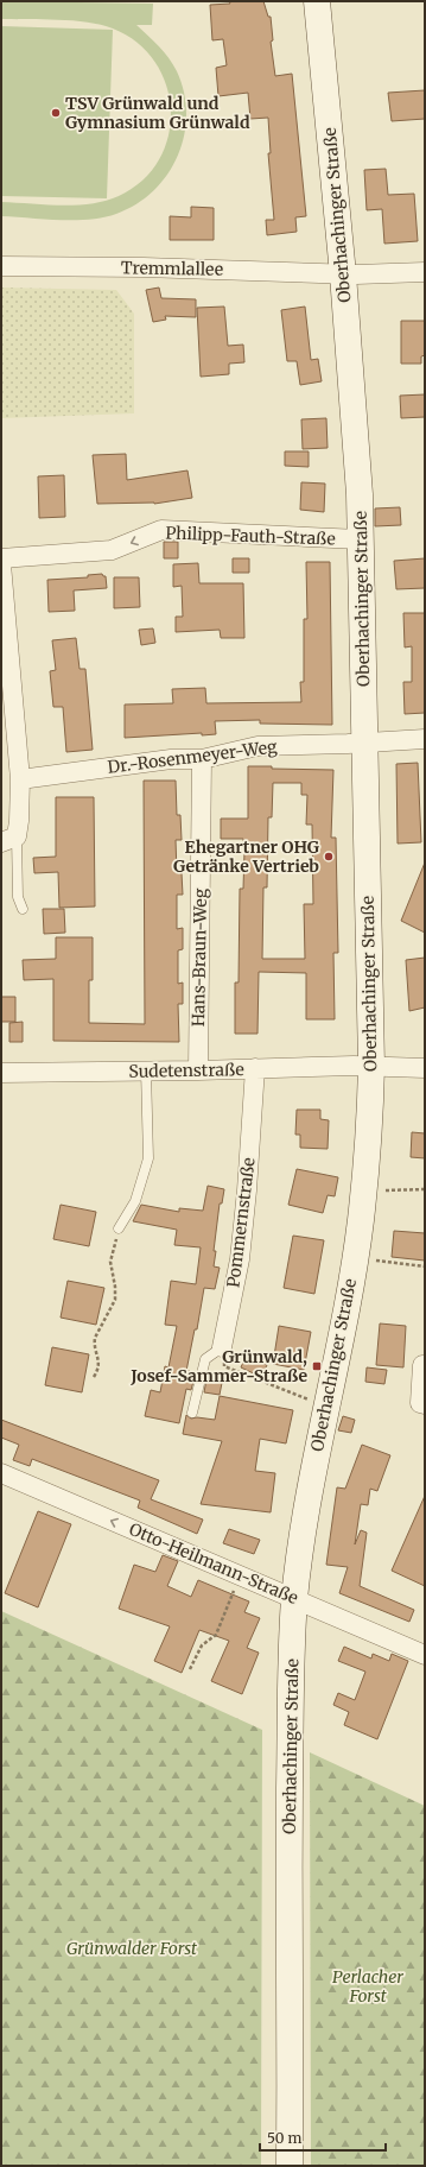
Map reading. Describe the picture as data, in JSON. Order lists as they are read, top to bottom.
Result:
{
  "streets": {
    "main road": ["Oberhachinger Straße"],
    "street": [
      "Tremmlallee",
      "Philipp-Fauth-Straße",
      "Dr.-Rosenmeyer-Weg",
      "Hans-Braun-Weg",
      "Sudetenstraße",
      "Pommernstraße",
      "Otto-Heilmann-Straße"
    ]
  },
  "crossings": [
    ["Oberhachinger Straße", "Tremmlallee"],
    ["Oberhachinger Straße", "Philipp-Fauth-Straße"],
    ["Oberhachinger Straße", "Dr.-Rosenmeyer-Weg"],
    ["Oberhachinger Straße", "Sudetenstraße"],
    ["Oberhachinger Straße", "Otto-Heilmann-Straße"],
    ["Dr.-Rosenmeyer-Weg", "Hans-Braun-Weg"],
    ["Hans-Braun-Weg", "Sudetenstraße"],
    ["Sudetenstraße", "Pommernstraße"]
  ],
  "one_way": ["Philipp-Fauth-Straße", "Otto-Heilmann-Straße"],
  "parks": ["Grünwalder Forst", "Perlacher Forst"],
  "places": {
    "other": ["TSV Grünwald und Gymnasium Grünwald", "Ehegartner OHG Getränke Vertrieb"],
    "transit": ["Grünwald, Josef-Sammer-Straße"]
  },
  "scale_bar": "50 m"
}
